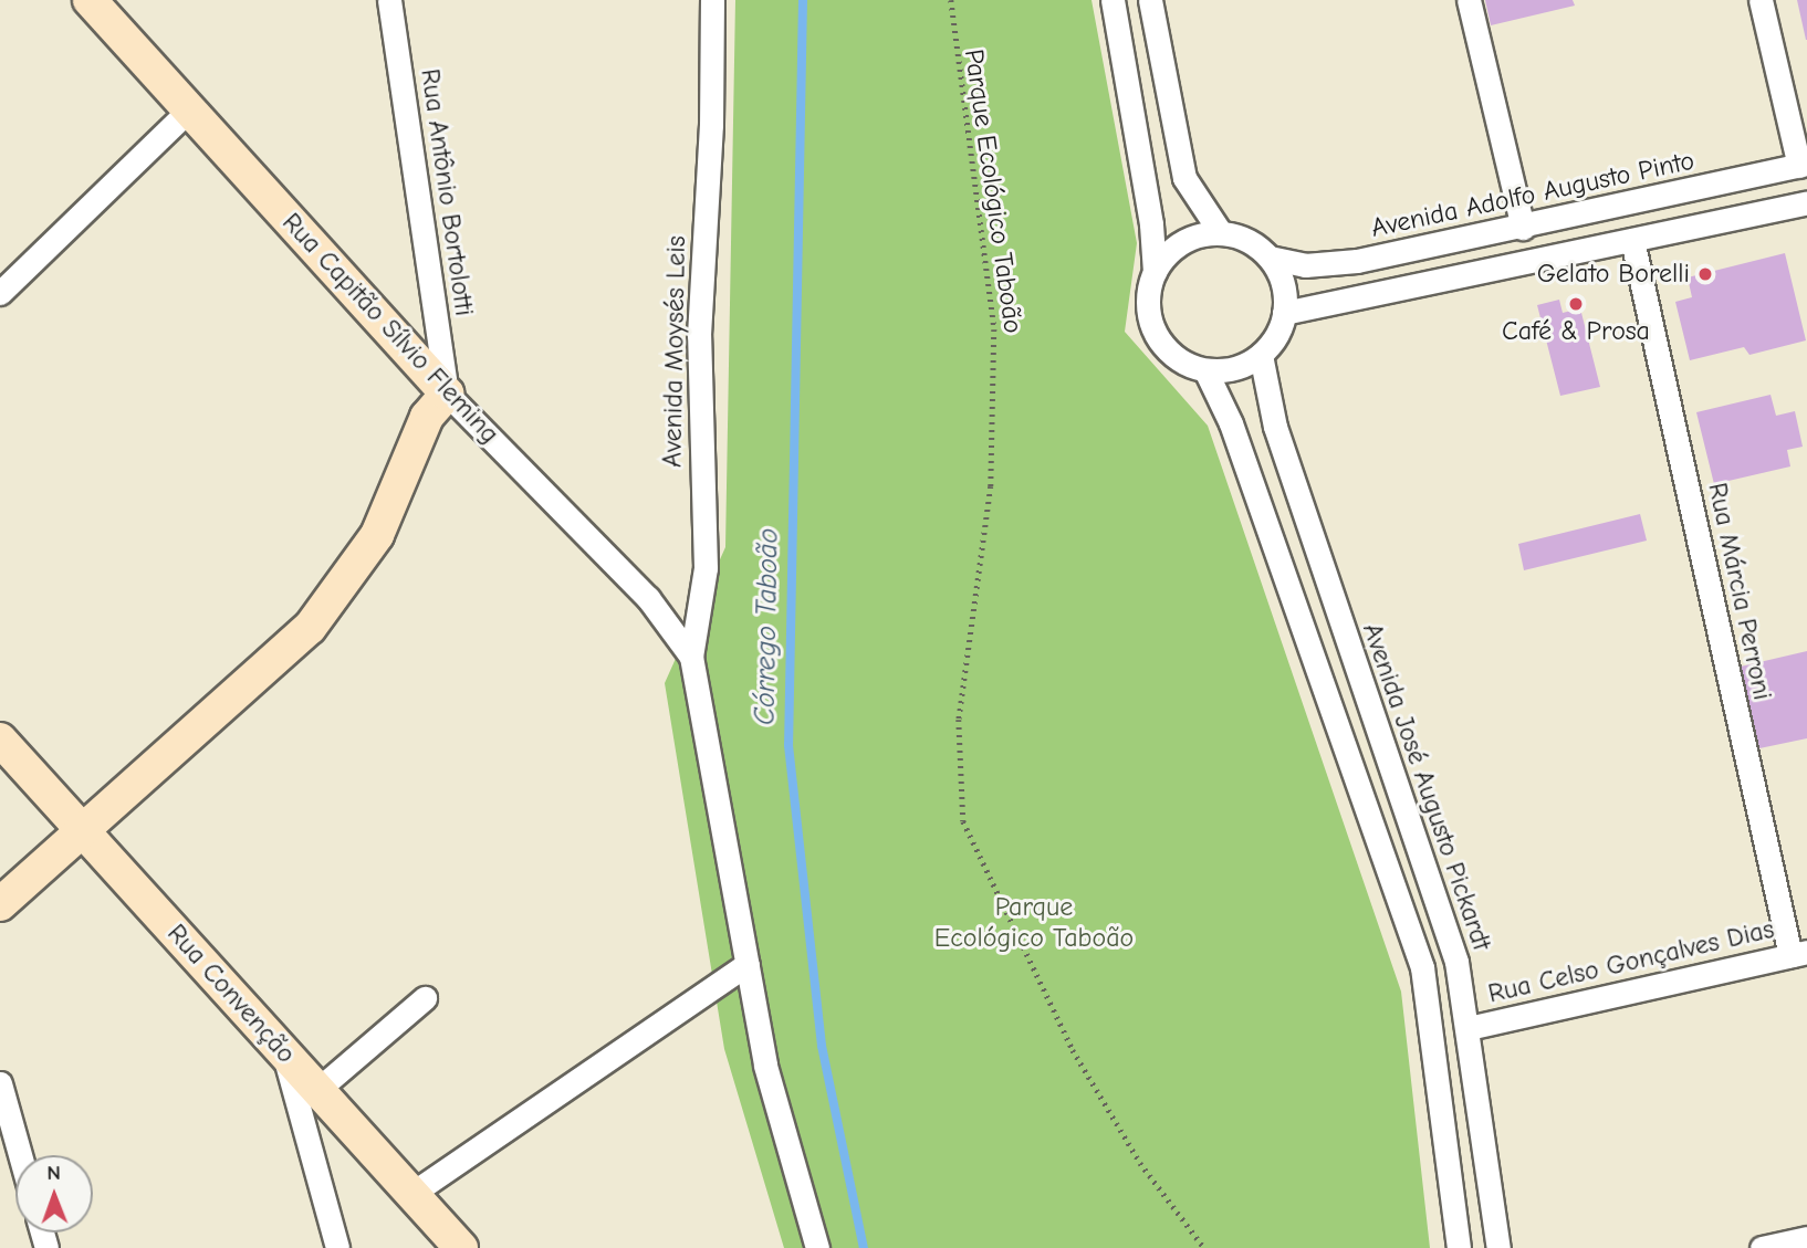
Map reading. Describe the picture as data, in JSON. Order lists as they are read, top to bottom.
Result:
{
  "streets": {
    "street": [
      "Rua Antônio Bortolotti",
      "Avenida Adolfo Augusto Pinto",
      "Rua Capitão Sílvio Fleming",
      "Avenida Moysés Leis",
      "Rua Márcia Perroni",
      "Avenida José Augusto Pickardt",
      "Rua Celso Gonçalves Dias",
      "Rua Convenção"
    ],
    "path": ["Parque Ecológico Taboão"]
  },
  "crossings": [
    ["Rua Antônio Bortolotti", "Rua Capitão Sílvio Fleming"],
    ["Avenida Adolfo Augusto Pinto", "Avenida José Augusto Pickardt"],
    ["Rua Capitão Sílvio Fleming", "Avenida Moysés Leis"],
    ["Rua Márcia Perroni", "Rua Celso Gonçalves Dias"],
    ["Avenida José Augusto Pickardt", "Rua Celso Gonçalves Dias"]
  ],
  "water": ["Córrego Taboão"],
  "parks": ["Parque Ecológico Taboão"],
  "places": ["Gelato Borelli", "Café & Prosa"],
  "north": "top"
}
